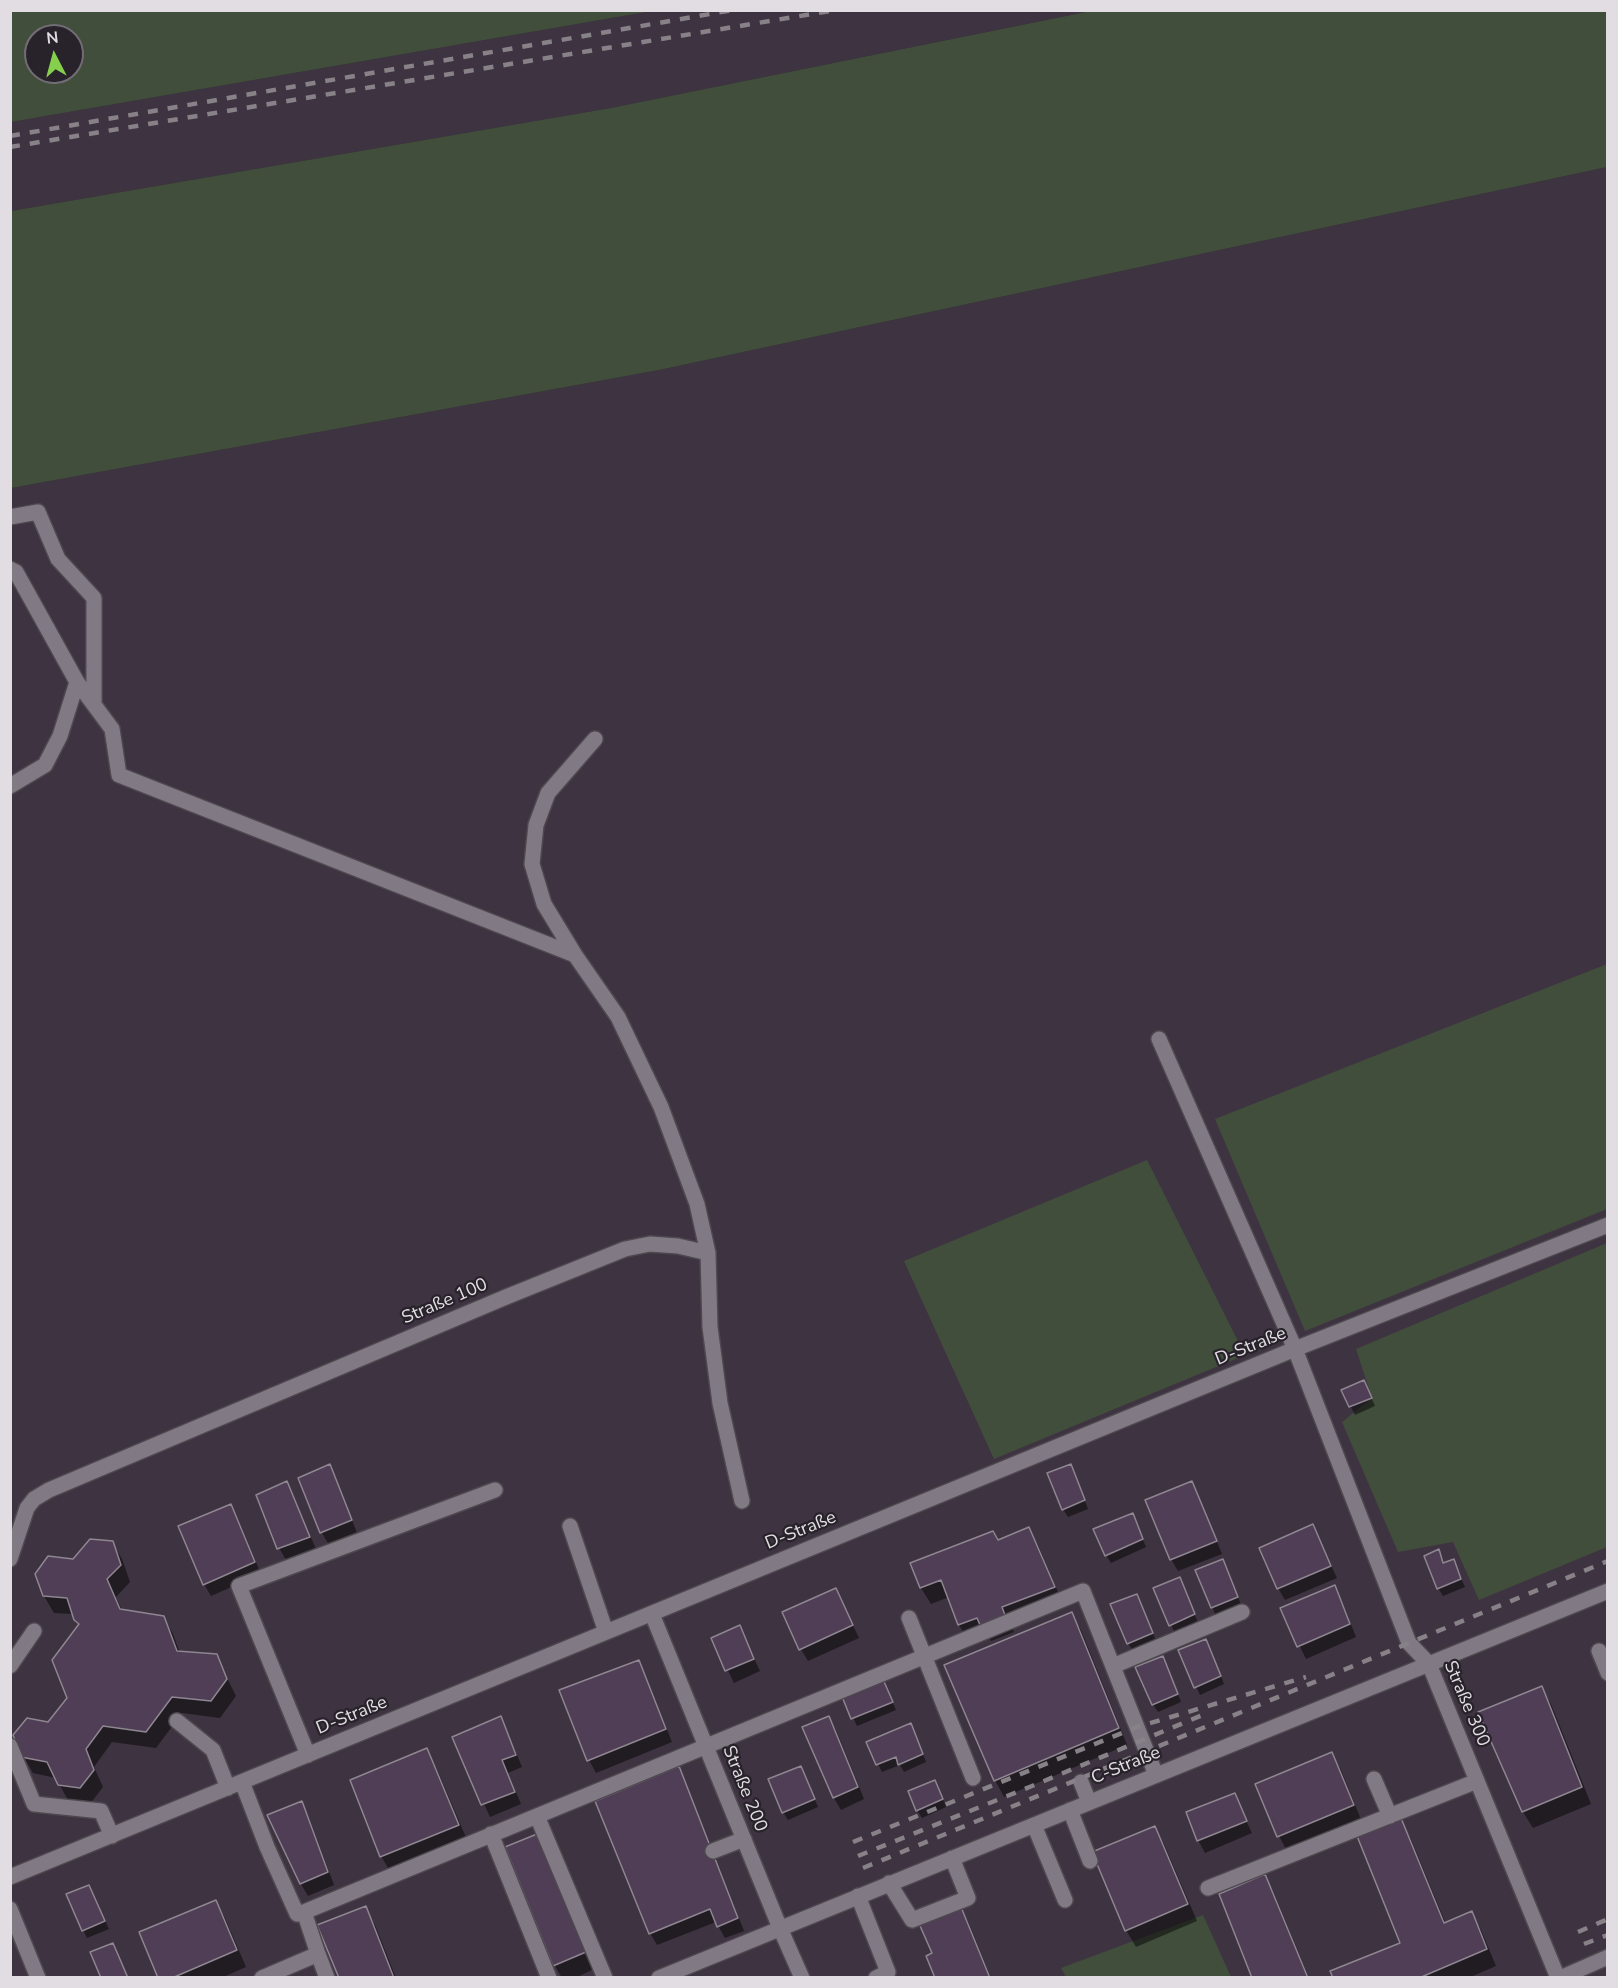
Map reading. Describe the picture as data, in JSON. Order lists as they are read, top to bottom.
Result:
{
  "streets": {
    "lane": [
      "Straße 100",
      "D-Straße",
      "Straße 300",
      "C-Straße",
      "Straße 200"
    ]
  },
  "crossings": [
    ["D-Straße", "Straße 300"],
    ["D-Straße", "Straße 200"],
    ["Straße 300", "C-Straße"],
    ["C-Straße", "Straße 200"]
  ],
  "north": "top"
}
